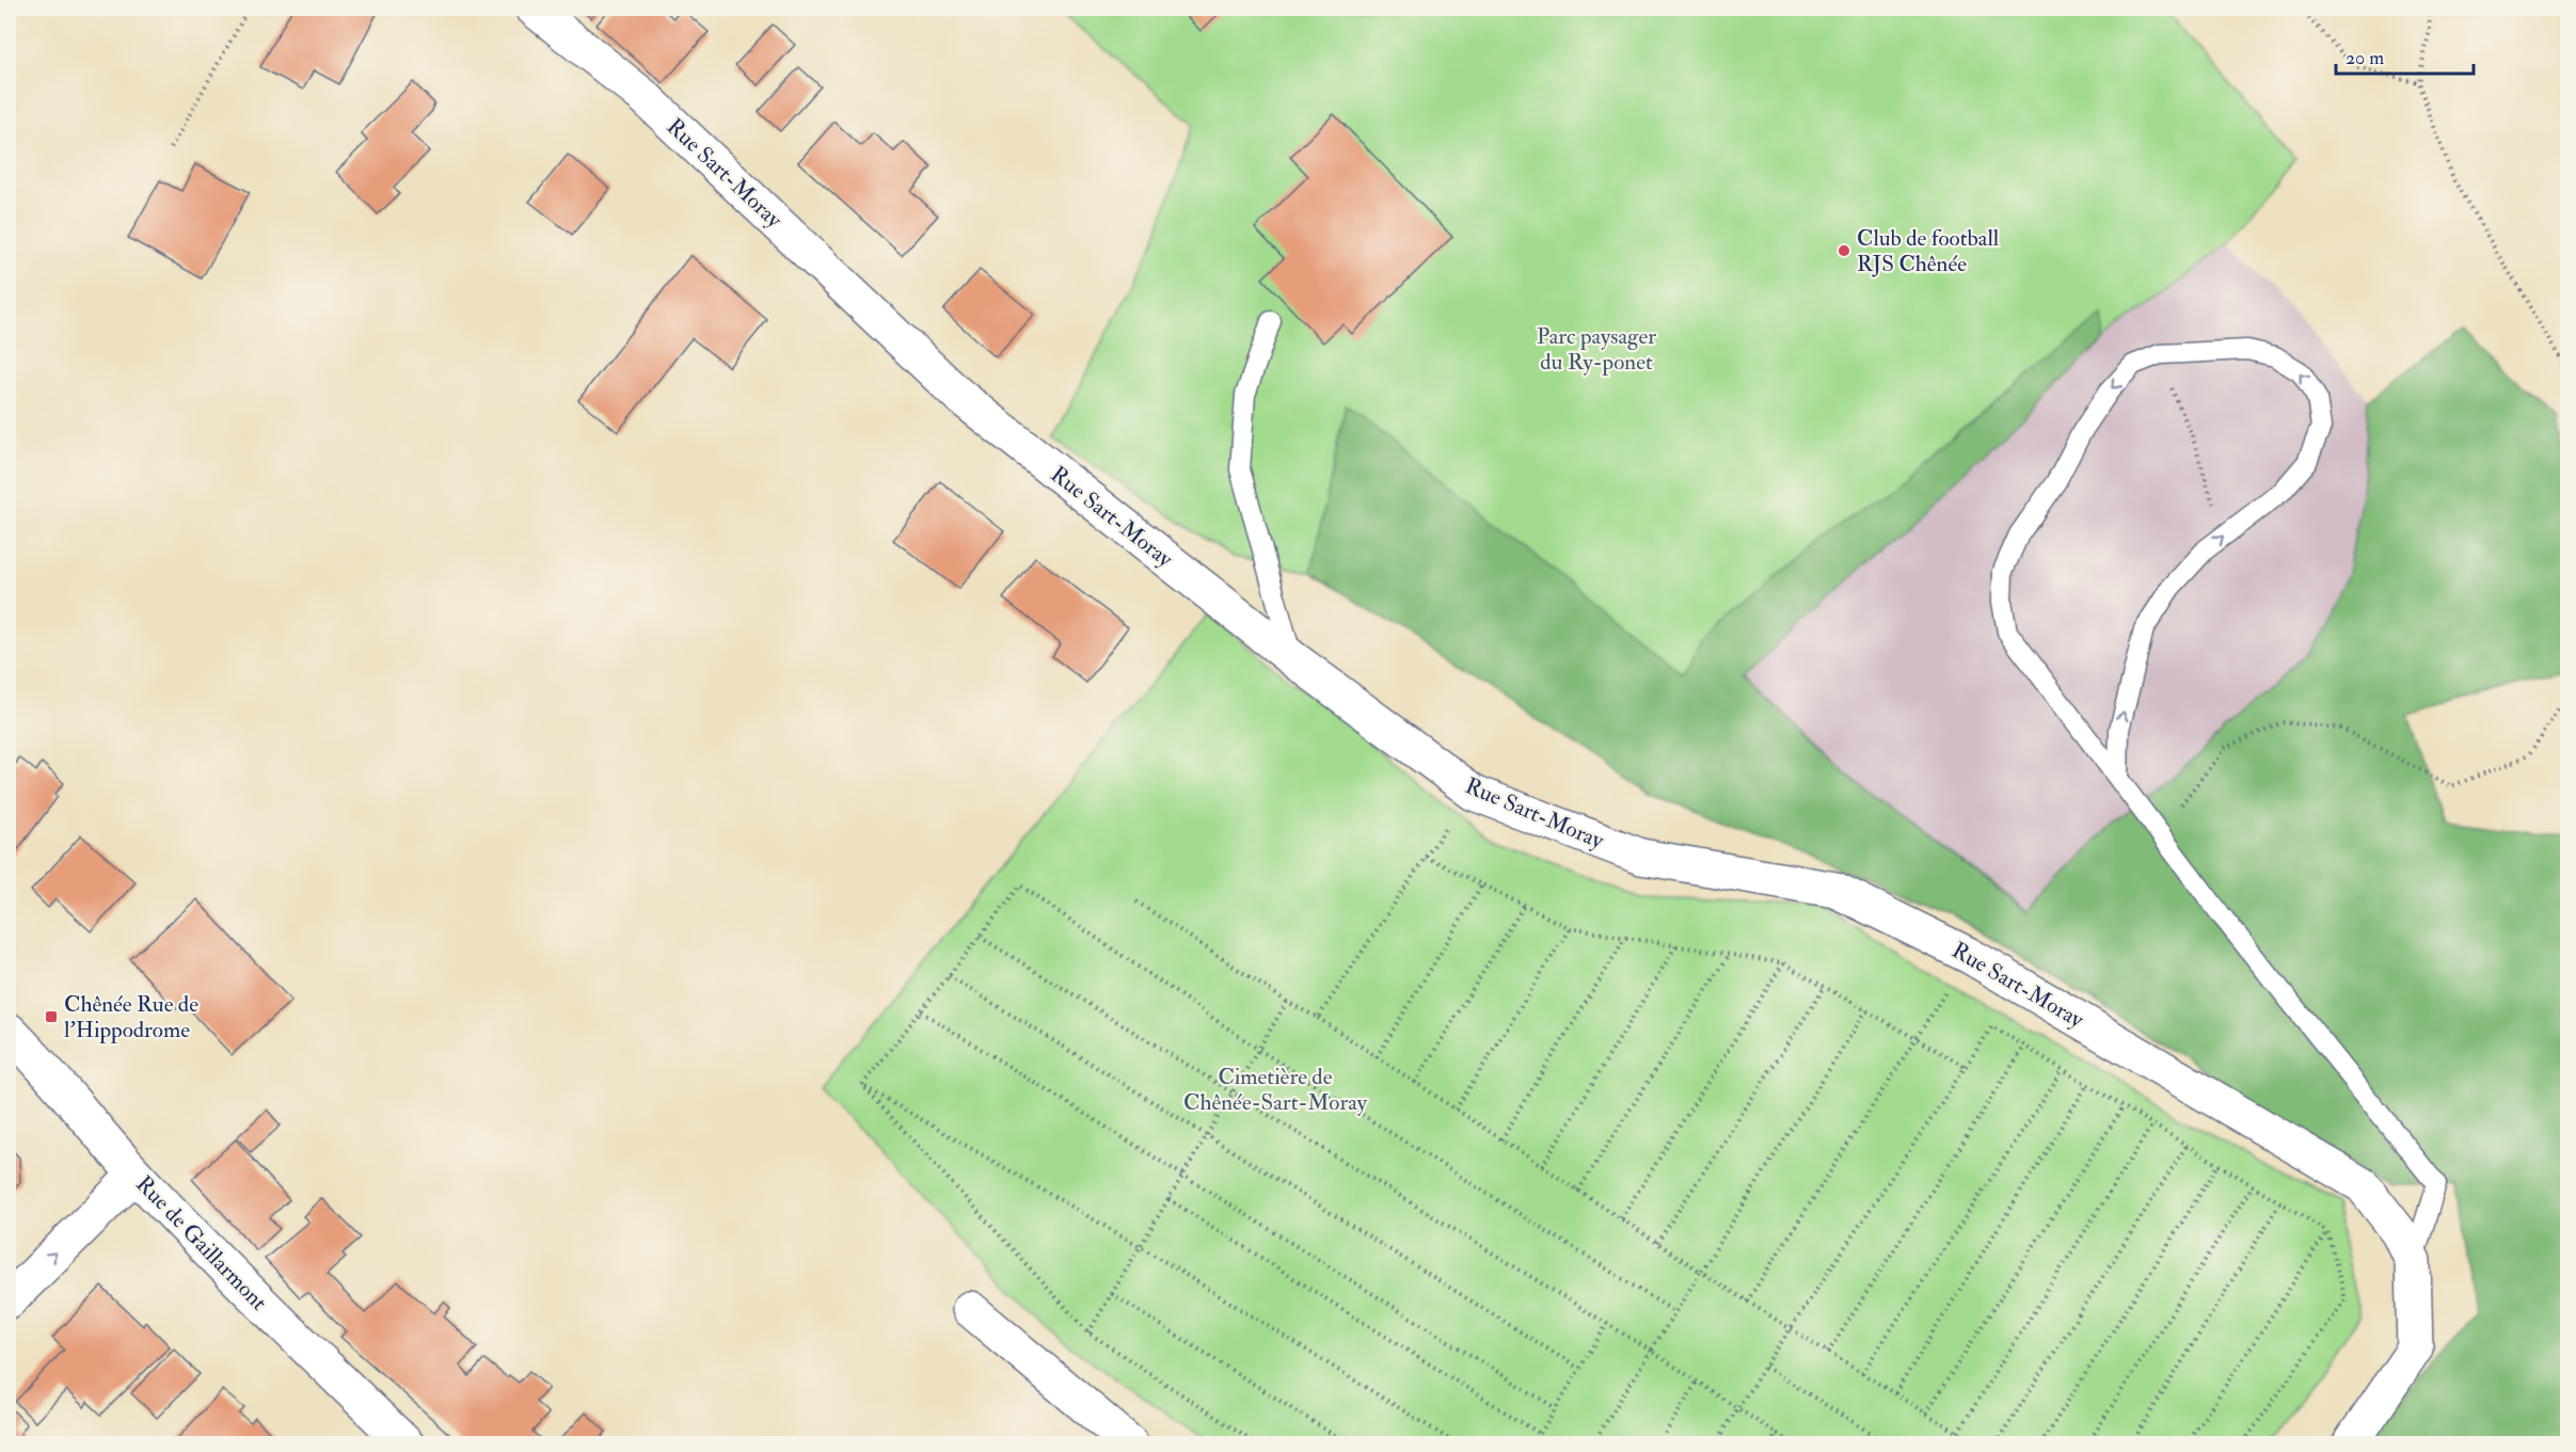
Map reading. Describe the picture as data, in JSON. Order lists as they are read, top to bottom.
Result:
{
  "streets": {
    "street": ["Rue Sart-Moray", "Rue de Gaillarmont"]
  },
  "parks": ["Parc paysager du Ry-ponet", "Cimetière de Chênée-Sart-Moray"],
  "places": {
    "other": ["Club de football RJS Chênée"],
    "transit": ["Chênée Rue de l'Hippodrome"]
  },
  "scale_bar": "20 m"
}
